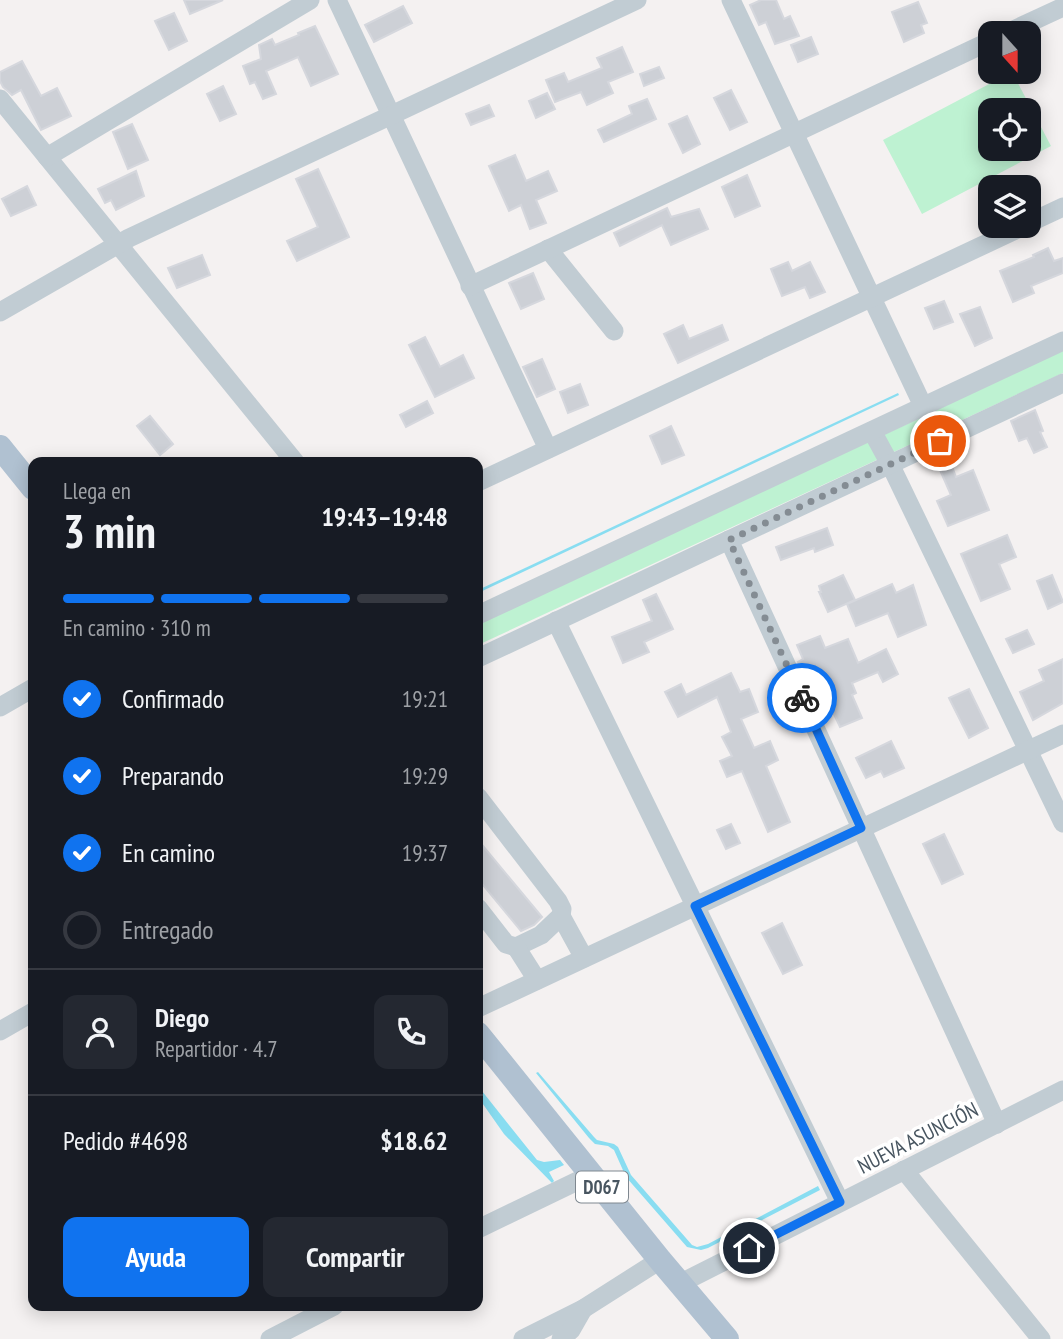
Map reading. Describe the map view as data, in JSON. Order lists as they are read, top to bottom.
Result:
{
  "streets": {
    "main road": ["D067"],
    "street": ["NUEVA ASUNCIÓN"]
  },
  "crossings": [
    ["NUEVA ASUNCIÓN", "D067"]
  ],
  "north": "bottom",
  "page": {
    "heading": ["3 min", "Llega en", "19:43–19:48"],
    "panel": [
      "Diego",
      "Repartidor · 4.7",
      "Pedido #4698",
      "$18.62"
    ],
    "bar": "En camino · 310 m",
    "list": [
      ["Confirmado", "19:21"],
      ["Preparando", "19:29"],
      ["En camino", "19:37"],
      "Entregado"
    ],
    "buttons": ["Ayuda", "Compartir"]
  }
}
